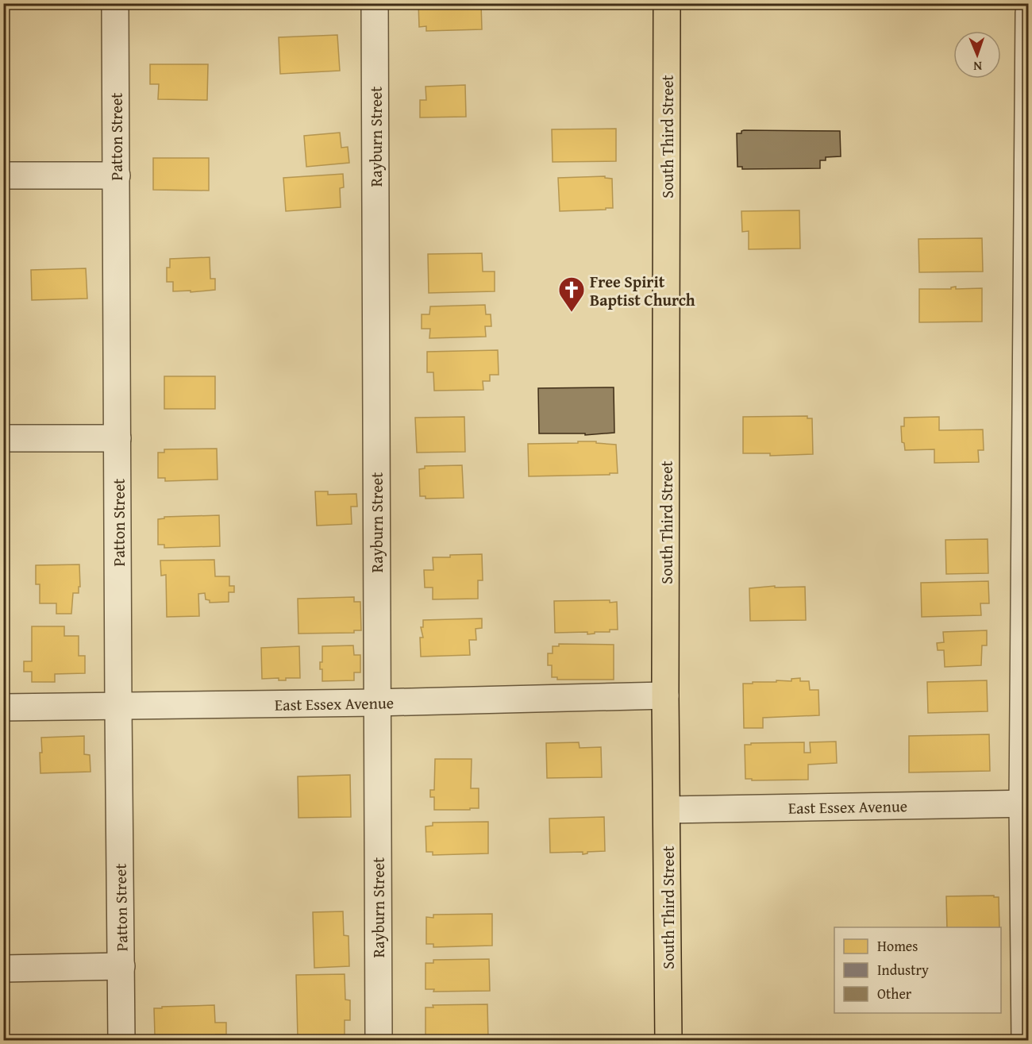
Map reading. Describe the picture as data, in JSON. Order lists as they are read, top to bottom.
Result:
{
  "streets": {
    "main road": ["South Third Street"],
    "street": ["Patton Street", "Rayburn Street", "East Essex Avenue"]
  },
  "crossings": [
    ["Patton Street", "East Essex Avenue"],
    ["Rayburn Street", "East Essex Avenue"],
    ["South Third Street", "East Essex Avenue"]
  ],
  "places": {
    "church": ["Free Spirit Baptist Church"]
  },
  "legend": ["Homes", "Industry", "Other"],
  "north": "bottom"
}
